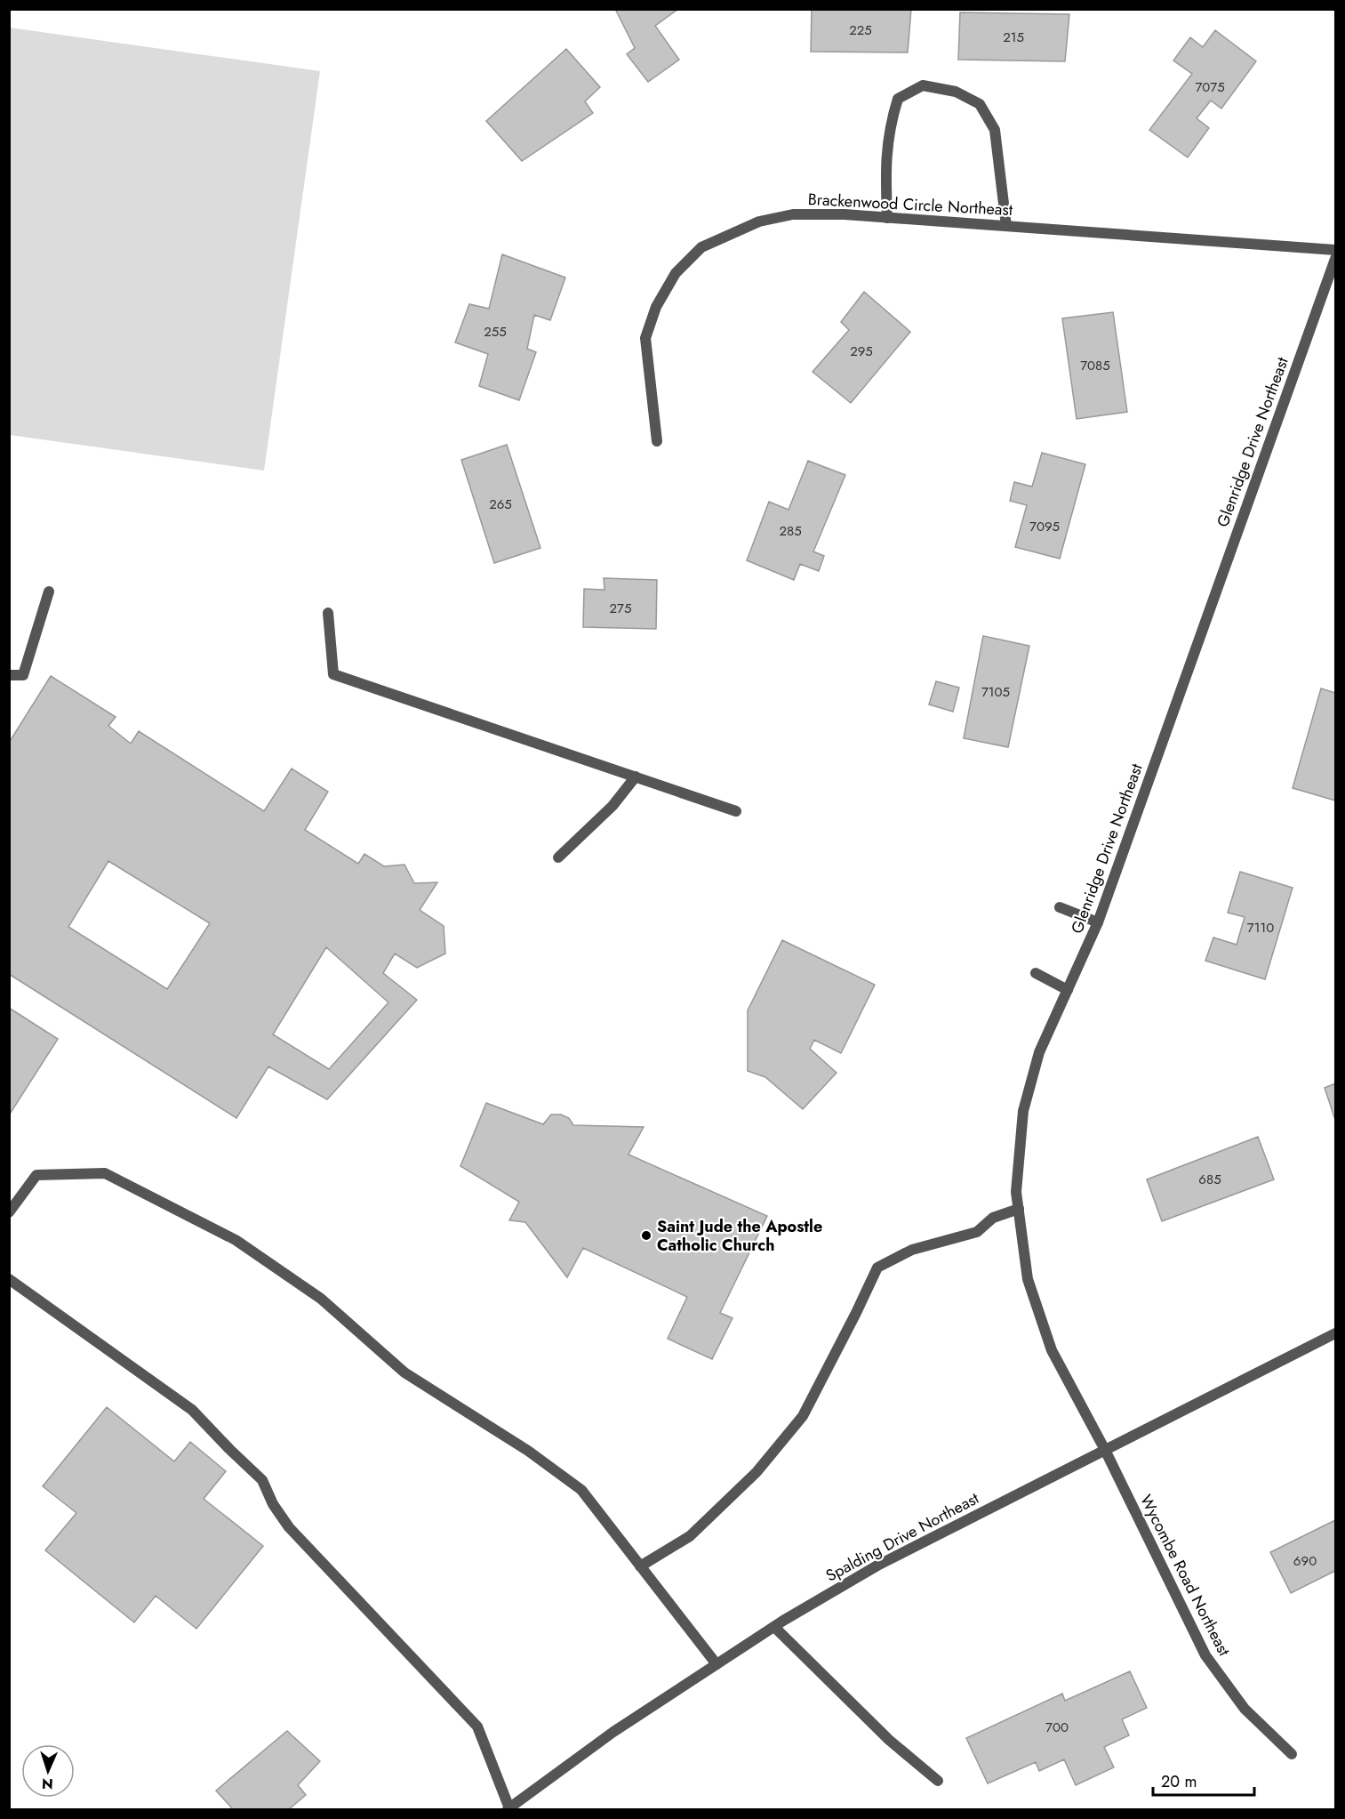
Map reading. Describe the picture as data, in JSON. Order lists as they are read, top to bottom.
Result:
{
  "streets": {
    "street": [
      "Brackenwood Circle Northeast",
      "Glenridge Drive Northeast",
      "Spalding Drive Northeast",
      "Wycombe Road Northeast"
    ]
  },
  "crossings": [
    ["Glenridge Drive Northeast", "Spalding Drive Northeast"],
    ["Glenridge Drive Northeast", "Wycombe Road Northeast"],
    ["Spalding Drive Northeast", "Wycombe Road Northeast"]
  ],
  "places": ["Saint Jude the Apostle Catholic Church"],
  "house_numbers": [
    "225",
    "215",
    "7075",
    "255",
    "295",
    "7085",
    "265",
    "7095",
    "285",
    "275",
    "7105",
    "7110",
    "685",
    "690",
    "700"
  ],
  "scale_bar": "20 m",
  "north": "bottom"
}
